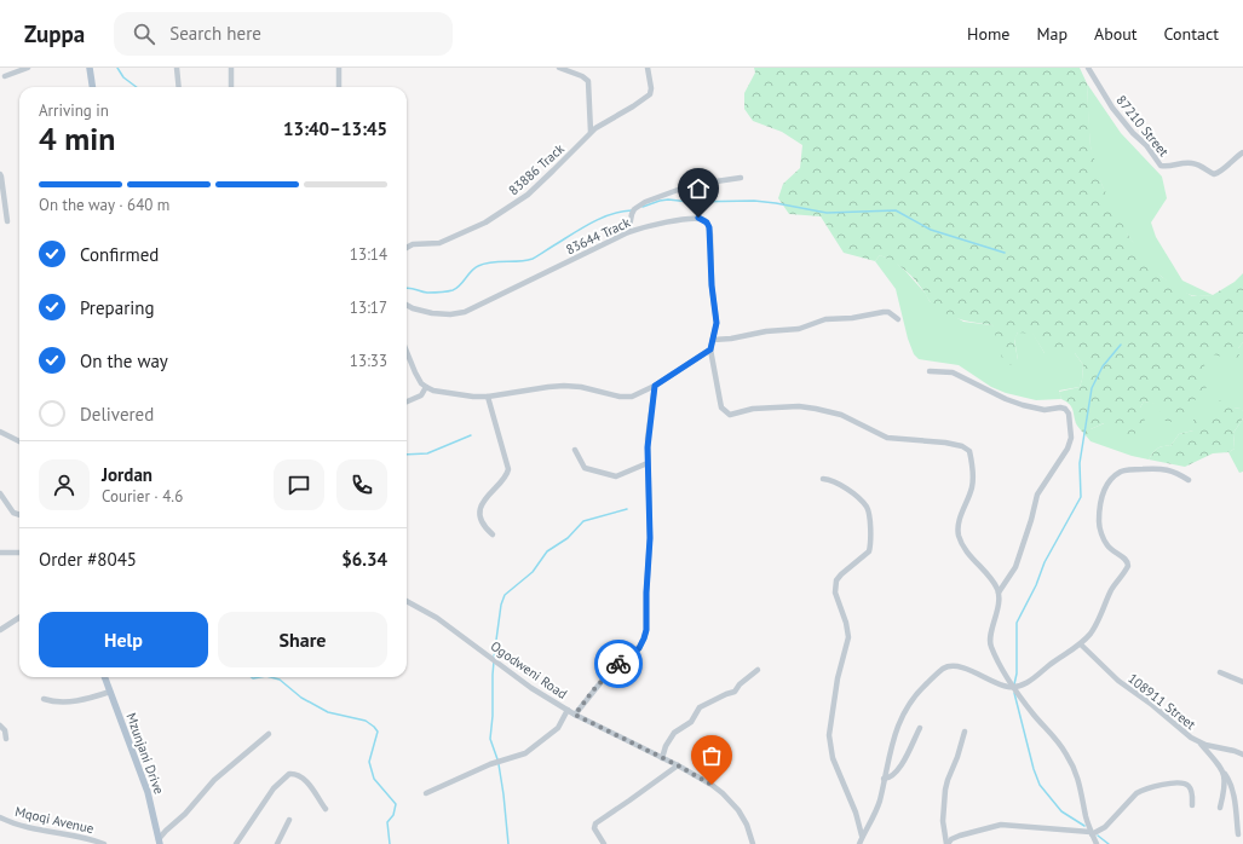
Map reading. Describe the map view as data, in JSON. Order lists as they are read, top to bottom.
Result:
{
  "streets": {
    "main road": ["Mzunjani Drive"],
    "street": [
      "87210 Street",
      "83886 Track",
      "83644 Track",
      "Ogodweni Road",
      "108911 Street",
      "Mqoqi Avenue"
    ]
  },
  "page": {
    "header": "Zuppa",
    "search": "Search here",
    "nav": [
      "Home",
      "Map",
      "About",
      "Contact"
    ],
    "heading": ["4 min", "Arriving in", "13:40–13:45"],
    "panel": [
      "Jordan",
      "Courier · 4.6",
      "Order #8045",
      "$6.34"
    ],
    "bar": "On the way · 640 m",
    "list": [
      ["Confirmed", "13:14"],
      ["Preparing", "13:17"],
      ["On the way", "13:33"],
      "Delivered"
    ],
    "buttons": ["Help", "Share"]
  }
}
